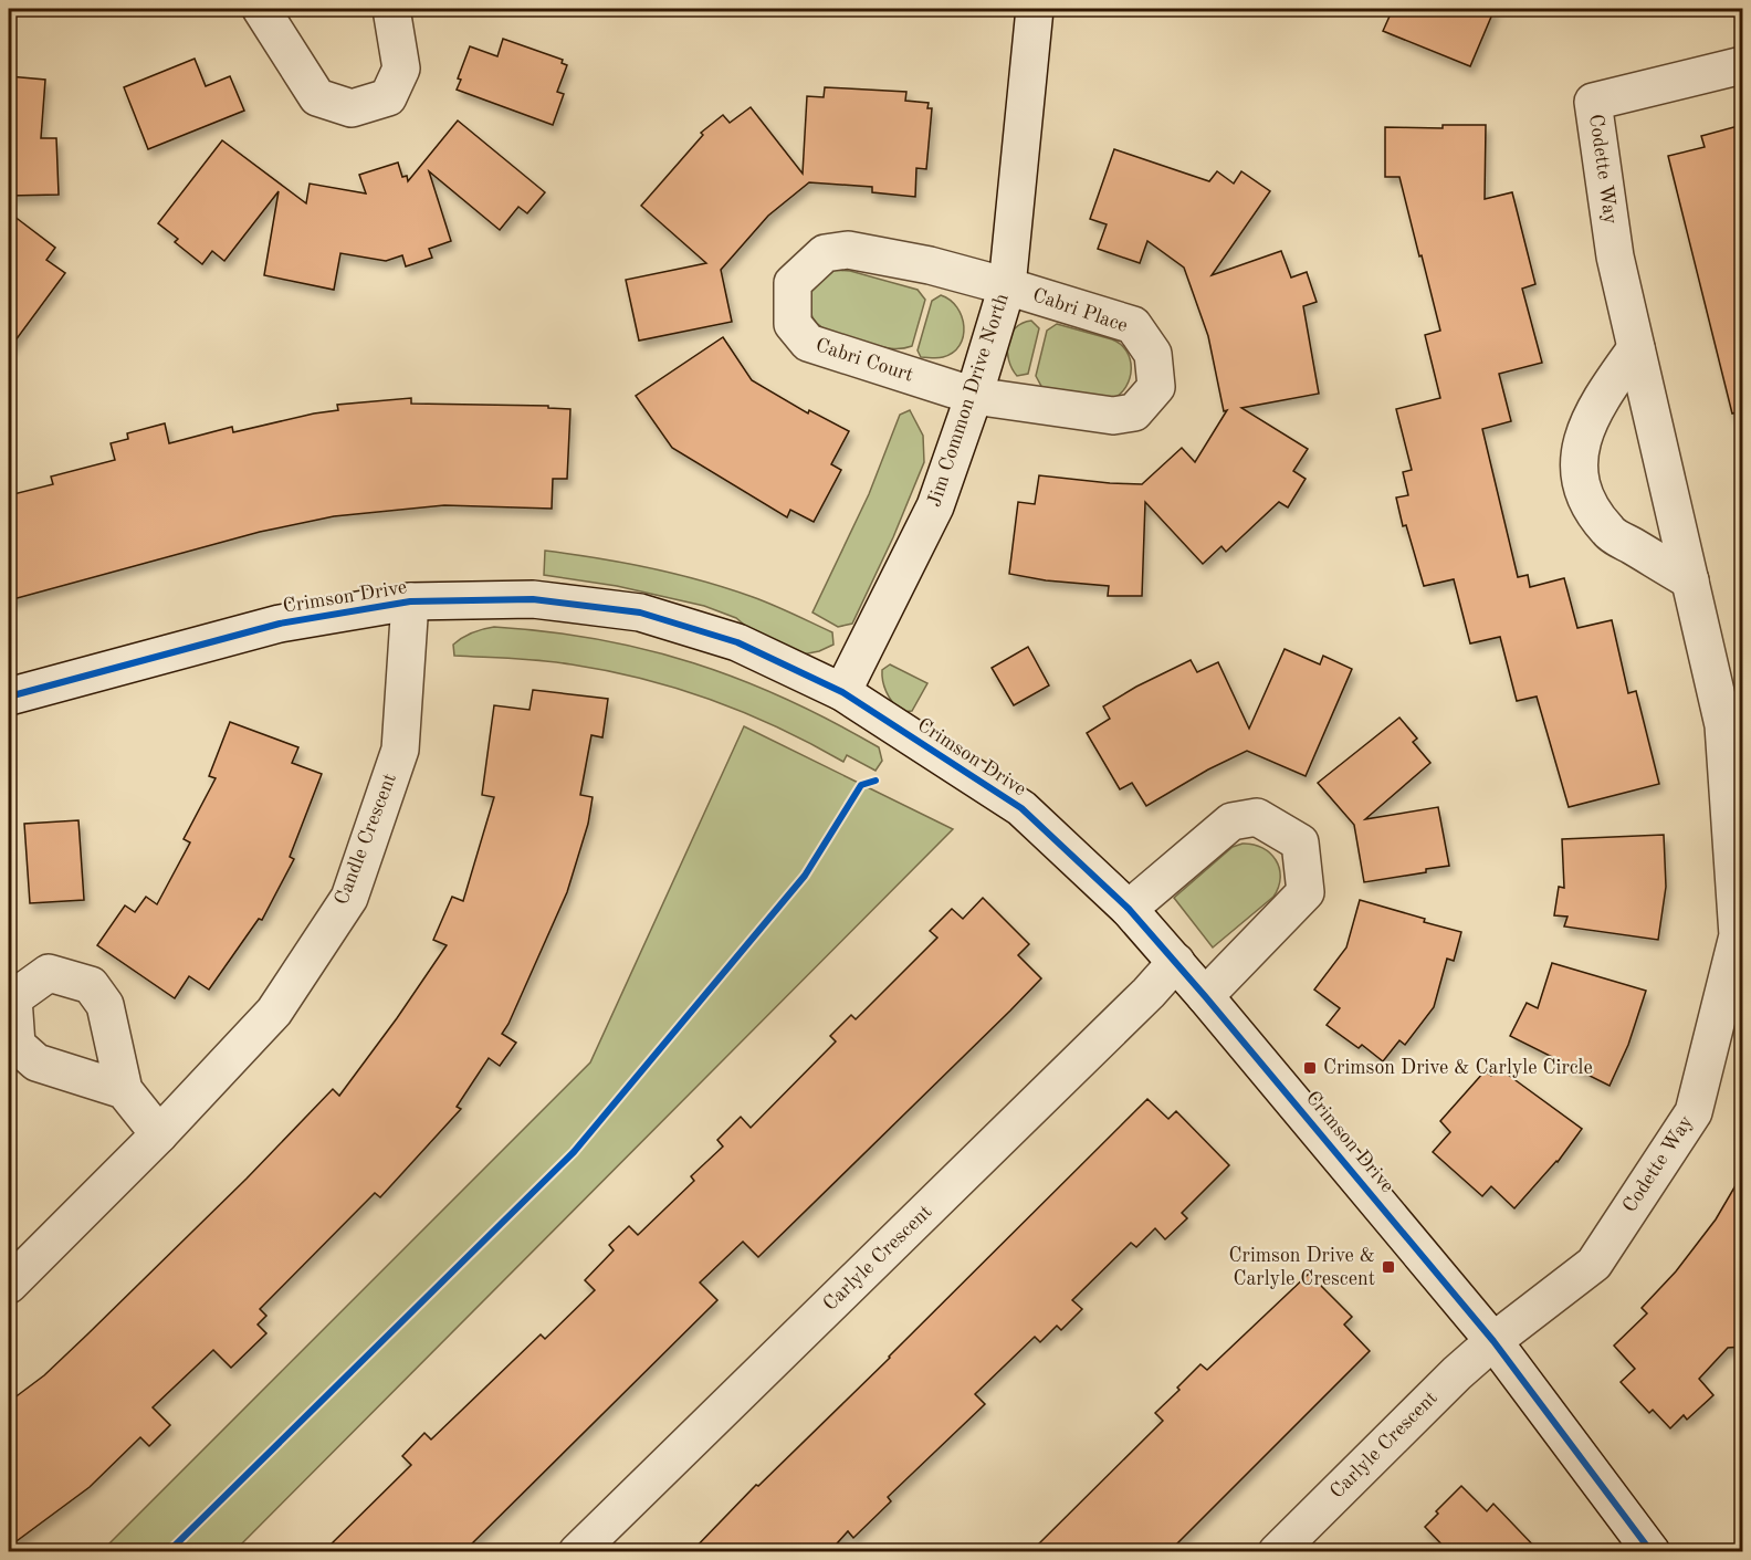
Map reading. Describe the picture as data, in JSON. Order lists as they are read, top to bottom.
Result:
{
  "streets": {
    "street": [
      "Codette Way",
      "Cabri Place",
      "Cabri Court",
      "Jim Common Drive North",
      "Crimson Drive",
      "Candle Crescent",
      "Carlyle Crescent"
    ]
  },
  "crossings": [
    ["Codette Way", "Crimson Drive"],
    ["Codette Way", "Carlyle Crescent"],
    ["Cabri Place", "Cabri Court"],
    ["Cabri Place", "Jim Common Drive North"],
    ["Cabri Court", "Jim Common Drive North"],
    ["Jim Common Drive North", "Crimson Drive"],
    ["Crimson Drive", "Candle Crescent"],
    ["Crimson Drive", "Carlyle Crescent"]
  ],
  "places": {
    "transit": ["Crimson Drive & Carlyle Circle", "Crimson Drive & Carlyle Crescent"]
  }
}
